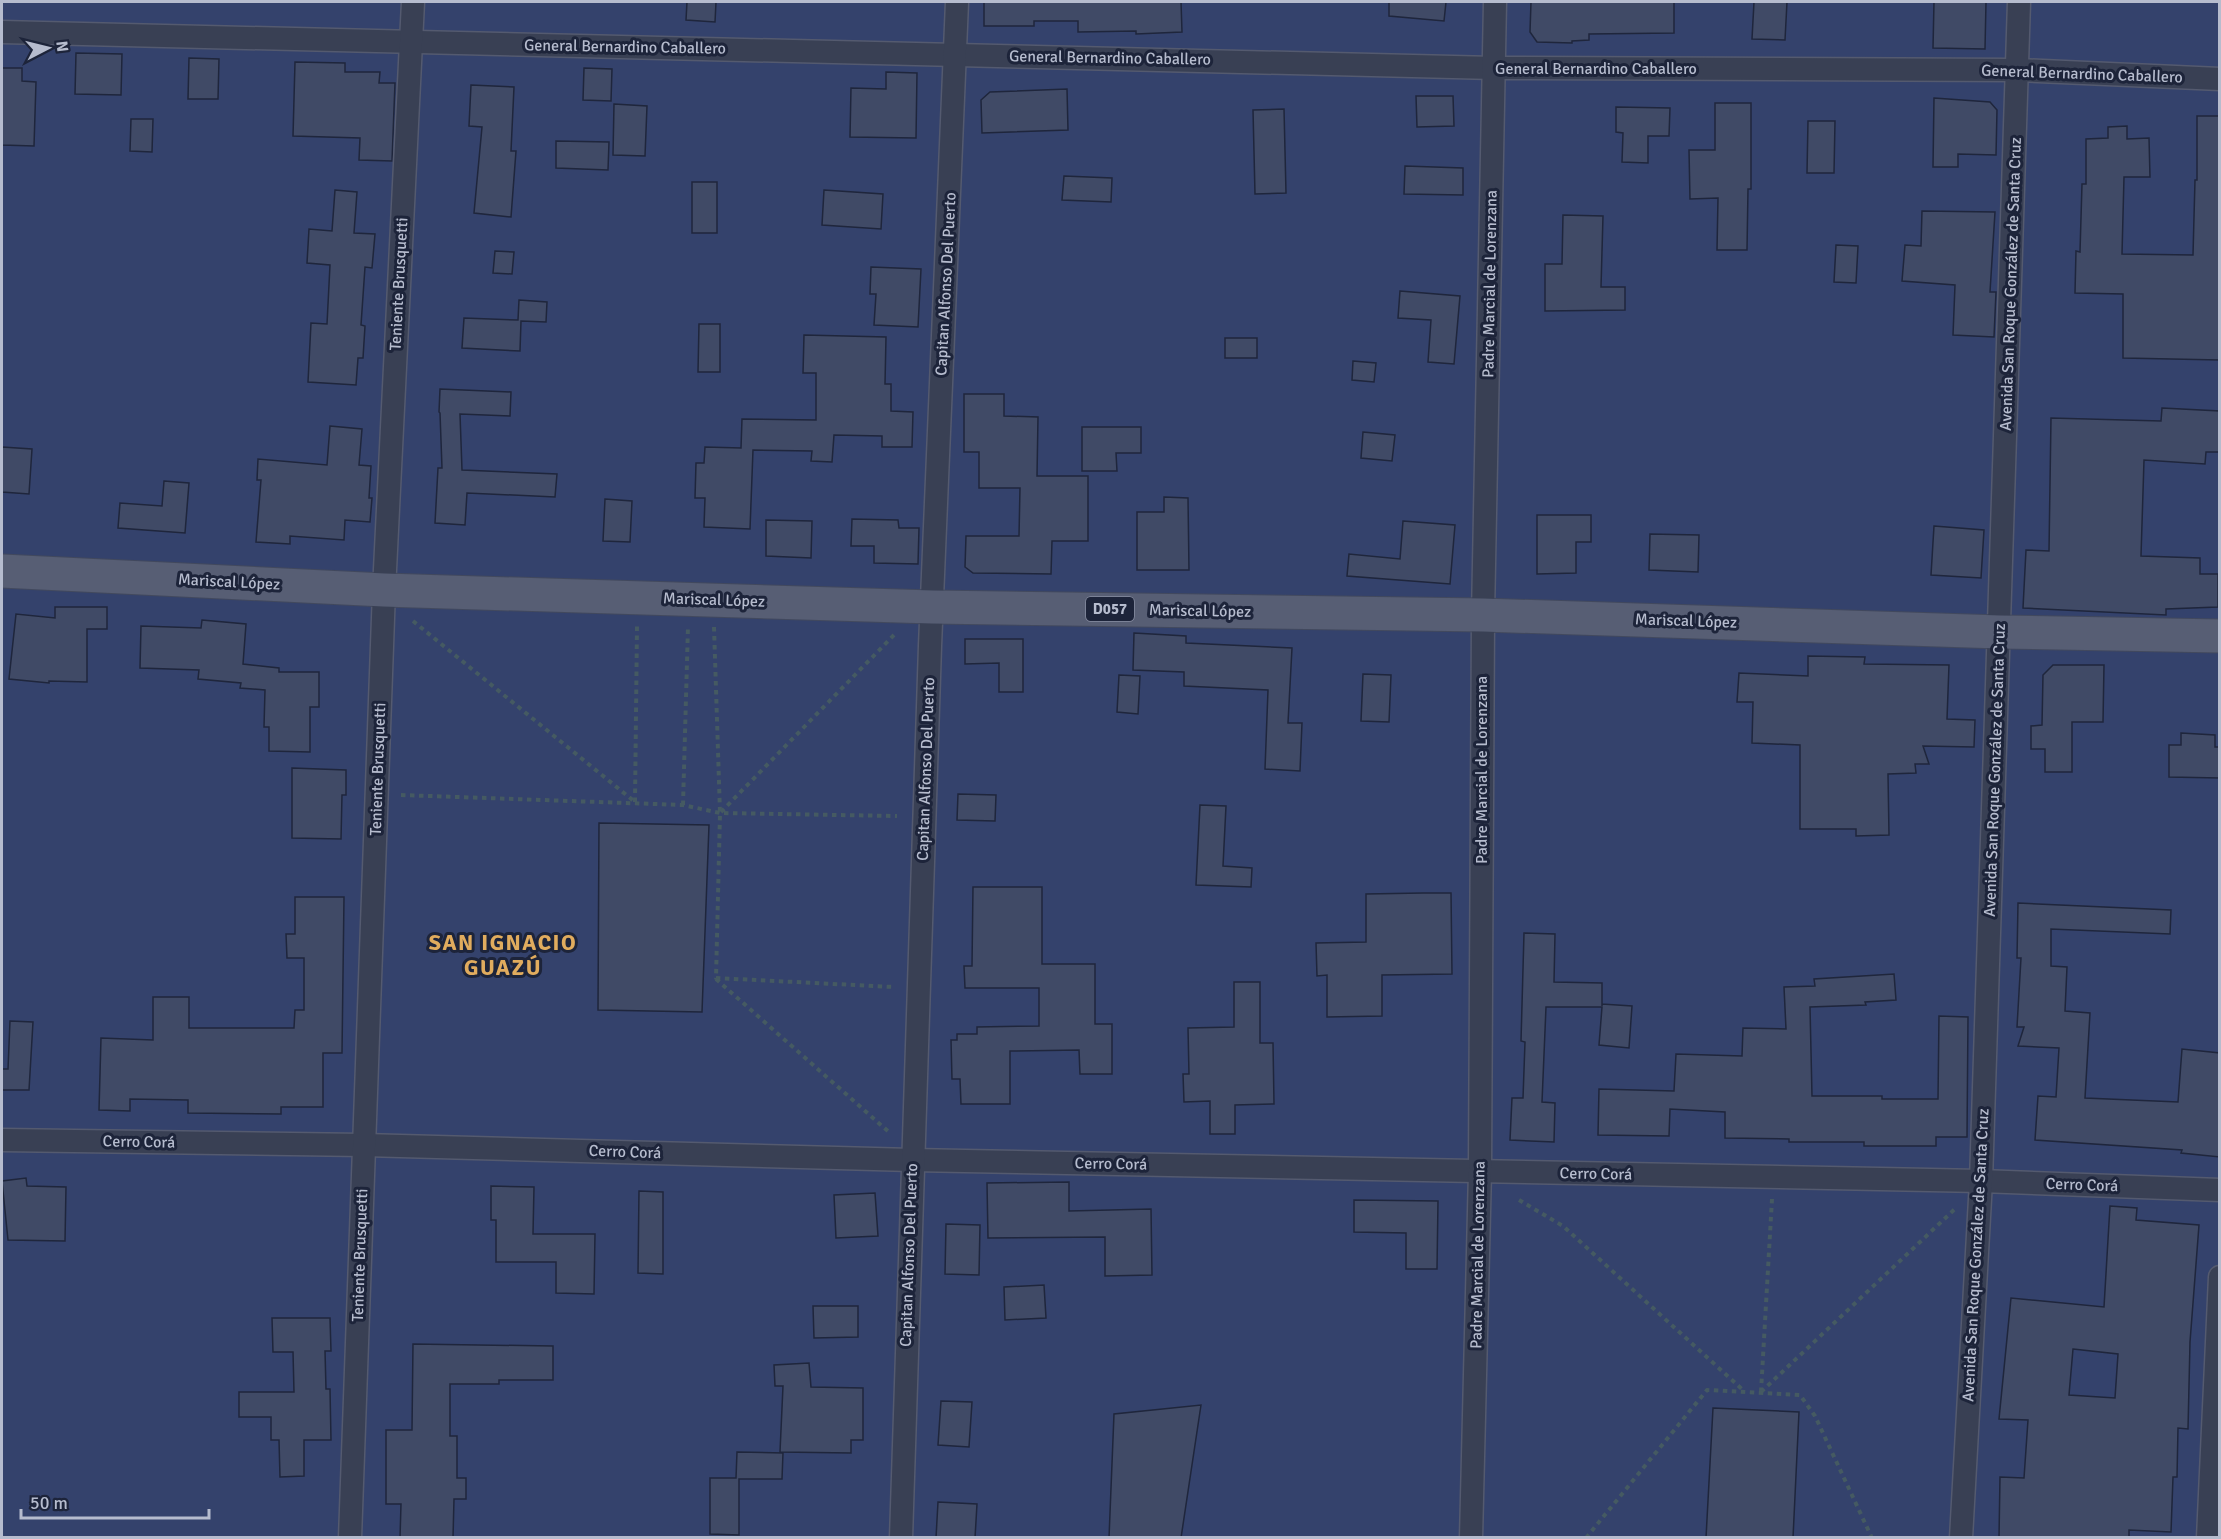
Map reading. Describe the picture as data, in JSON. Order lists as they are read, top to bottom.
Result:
{
  "streets": {
    "main road": ["Mariscal López", "D057"],
    "street": [
      "General Bernardino Caballero",
      "Teniente Brusquetti",
      "Capitan Alfonso Del Puerto",
      "Padre Marcial de Lorenzana",
      "Avenida San Roque González de Santa Cruz",
      "Cerro Corá"
    ]
  },
  "crossings": [
    ["General Bernardino Caballero", "Teniente Brusquetti"],
    ["General Bernardino Caballero", "Capitan Alfonso Del Puerto"],
    ["General Bernardino Caballero", "Padre Marcial de Lorenzana"],
    ["General Bernardino Caballero", "Avenida San Roque González de Santa Cruz"],
    ["Teniente Brusquetti", "Mariscal López"],
    ["Teniente Brusquetti", "Cerro Corá"],
    ["Capitan Alfonso Del Puerto", "Mariscal López"],
    ["Capitan Alfonso Del Puerto", "Cerro Corá"],
    ["Padre Marcial de Lorenzana", "Mariscal López"],
    ["Padre Marcial de Lorenzana", "Cerro Corá"],
    ["Avenida San Roque González de Santa Cruz", "Mariscal López"],
    ["Avenida San Roque González de Santa Cruz", "Cerro Corá"]
  ],
  "districts": ["SAN IGNACIO GUAZÚ"],
  "scale_bar": "50 m",
  "north": "right"
}
